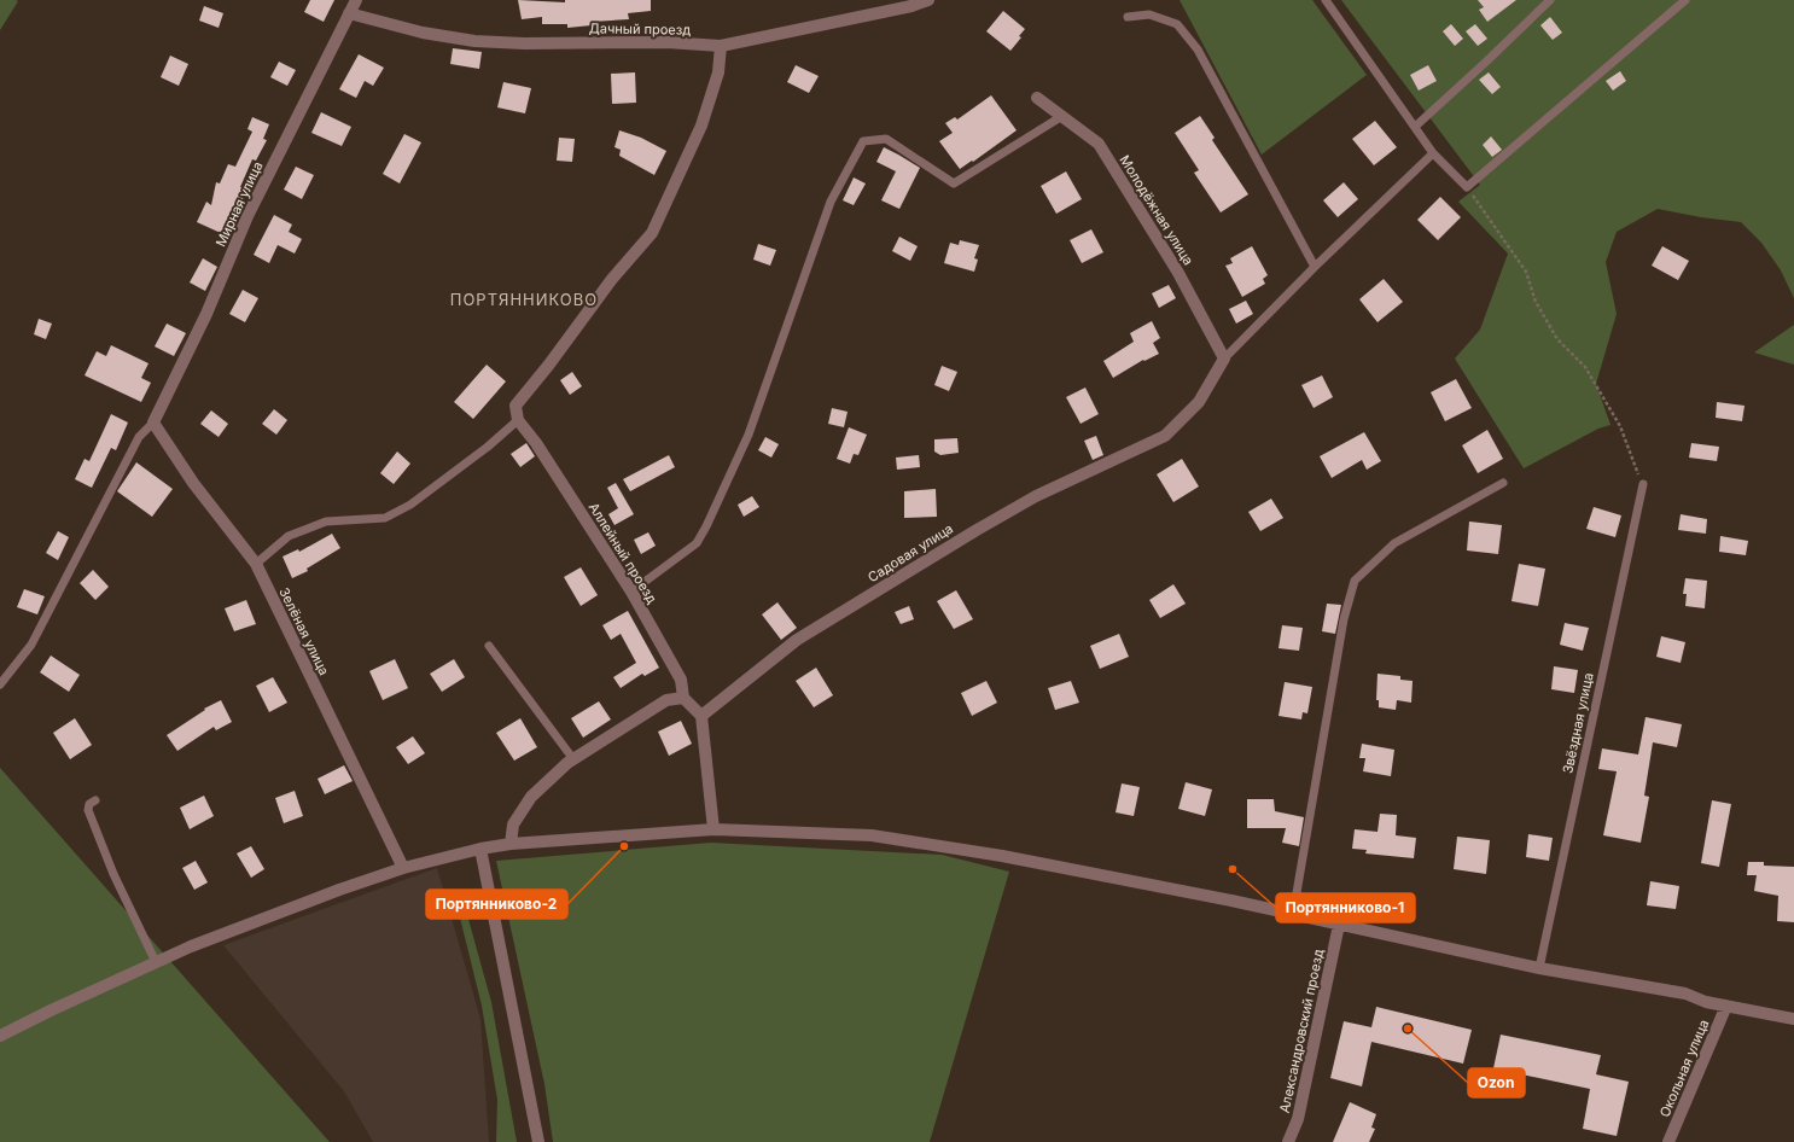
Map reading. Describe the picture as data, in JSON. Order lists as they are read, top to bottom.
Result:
{
  "streets": {
    "street": [
      "Дачный проезд",
      "Мирная улица",
      "Молодёжная улица",
      "Аллейный проезд",
      "Садовая улица",
      "Зелёная улица",
      "Александровский проезд",
      "Окольная улица"
    ],
    "lane": ["Звёздная улица"]
  },
  "crossings": [
    ["Дачный проезд", "Мирная улица"],
    ["Дачный проезд", "Аллейный проезд"],
    ["Мирная улица", "Зелёная улица"],
    ["Молодёжная улица", "Садовая улица"]
  ],
  "districts": ["ПОРТЯННИКОВО"],
  "places": ["Портянниково-2", "Портянниково-1", "Ozon"]
}
